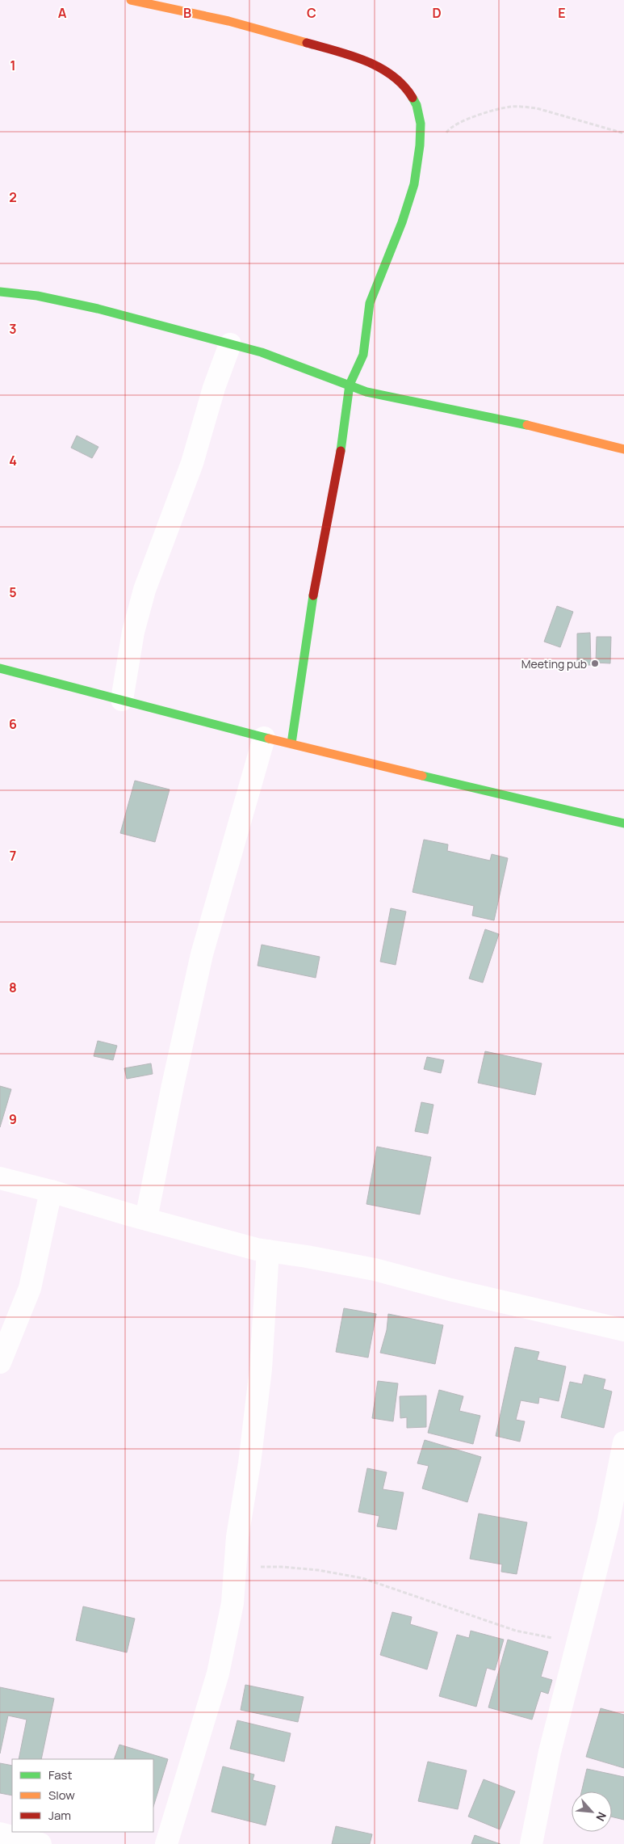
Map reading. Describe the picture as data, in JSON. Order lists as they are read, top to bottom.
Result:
{
  "places": ["Meeting pub"],
  "legend": ["Fast", "Slow", "Jam"],
  "north": "bottom right",
  "grid": {
    "columns": [
      "A",
      "B",
      "C",
      "D",
      "E"
    ],
    "rows": [
      "1",
      "2",
      "3",
      "4",
      "5",
      "6",
      "7",
      "8",
      "9"
    ]
  }
}
